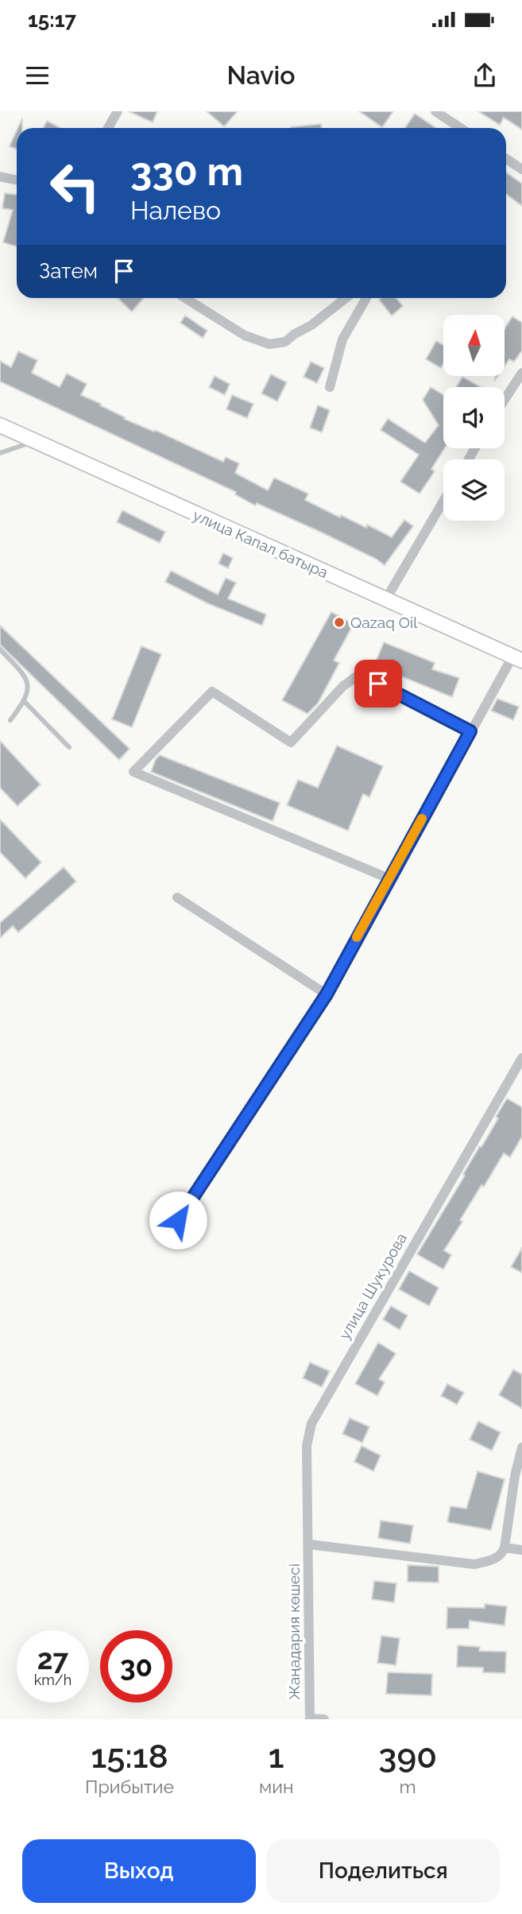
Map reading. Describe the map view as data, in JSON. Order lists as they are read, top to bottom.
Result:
{
  "streets": {
    "main road": ["улица Капал батыра"],
    "street": ["улица Шукурова", "Жаңадария көшесі"]
  },
  "crossings": [
    ["улица Шукурова", "Жаңадария көшесі"]
  ],
  "places": ["Qazaq Oil"],
  "north": "top",
  "page": {
    "status": "15:17",
    "header": "Navio",
    "turn": ["330 m", "Налево"],
    "then": "Затем",
    "speed": "27 km/h",
    "limit": "30",
    "eta": [
      "15:18",
      "Прибытие",
      "1",
      "мин",
      "390",
      "m"
    ],
    "buttons": ["Выход", "Поделиться"]
  }
}
